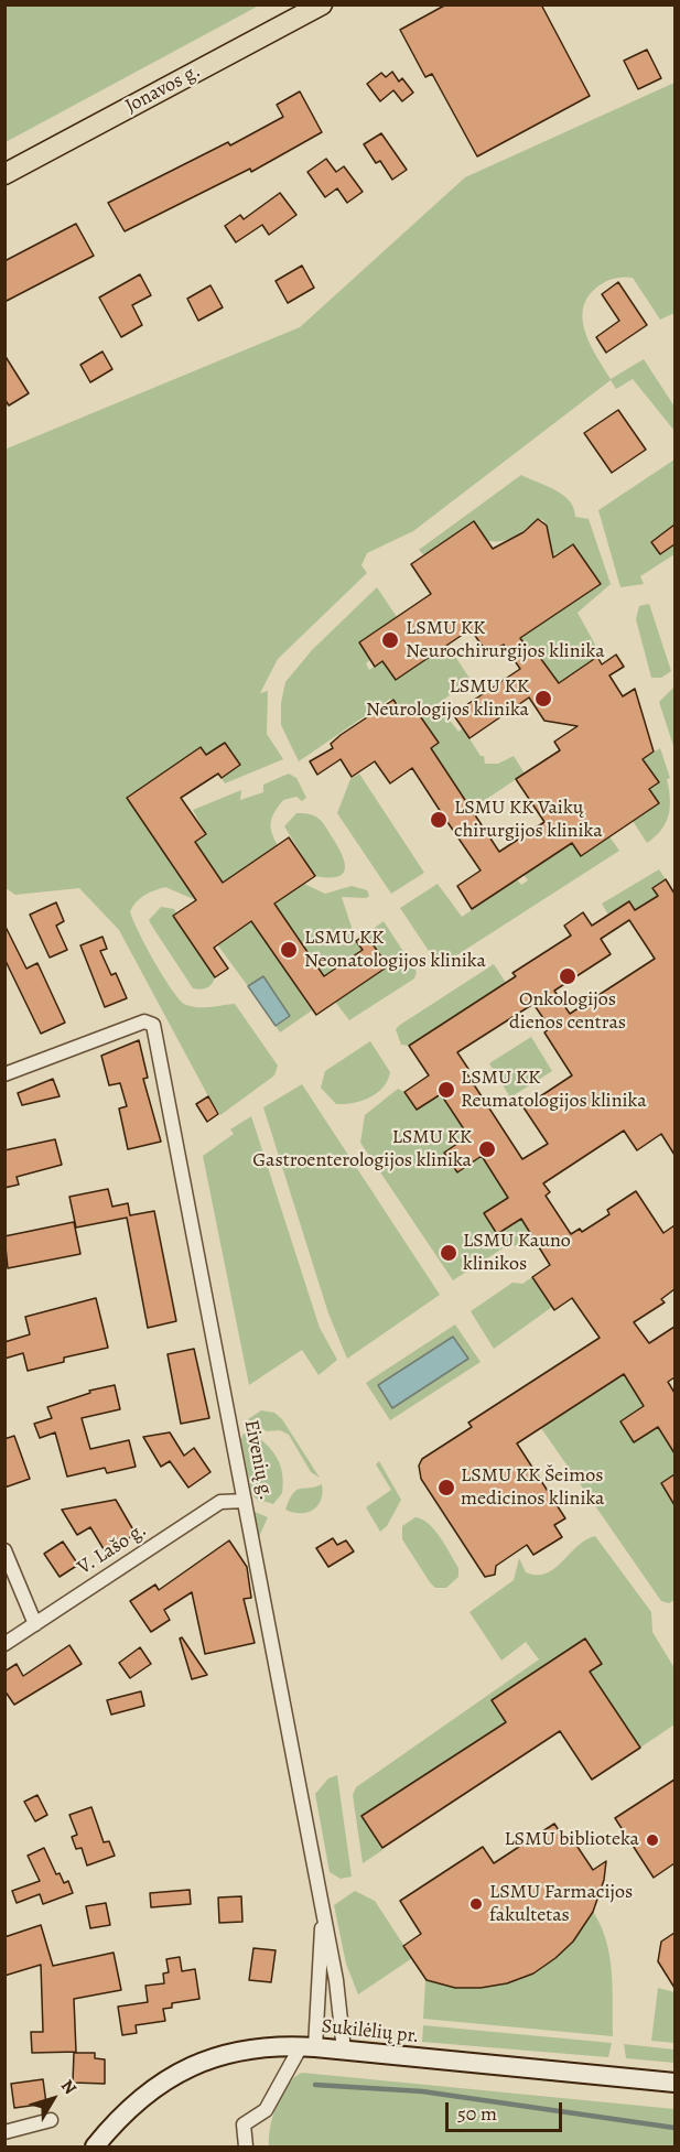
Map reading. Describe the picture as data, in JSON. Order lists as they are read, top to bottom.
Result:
{
  "streets": {
    "main road": ["Jonavos g.", "Sukilėlių pr."],
    "street": ["Eivenių g.", "V. Lašo g."]
  },
  "crossings": [
    ["Eivenių g.", "V. Lašo g."],
    ["Eivenių g.", "Sukilėlių pr."]
  ],
  "places": [
    "LSMU KK Neurochirurgijos klinika",
    "LSMU KK Neurologijos klinika",
    "LSMU KK Vaikų chirurgijos klinika",
    "LSMU KK Neonatologijos klinika",
    "Onkologijos dienos centras",
    "LSMU KK Reumatologijos klinika",
    "LSMU KK Gastroenterologijos klinika",
    "LSMU Kauno klinikos",
    "LSMU KK Šeimos medicinos klinika",
    "LSMU biblioteka",
    "LSMU Farmacijos fakultetas"
  ],
  "scale_bar": "50 m",
  "north": "top right"
}
